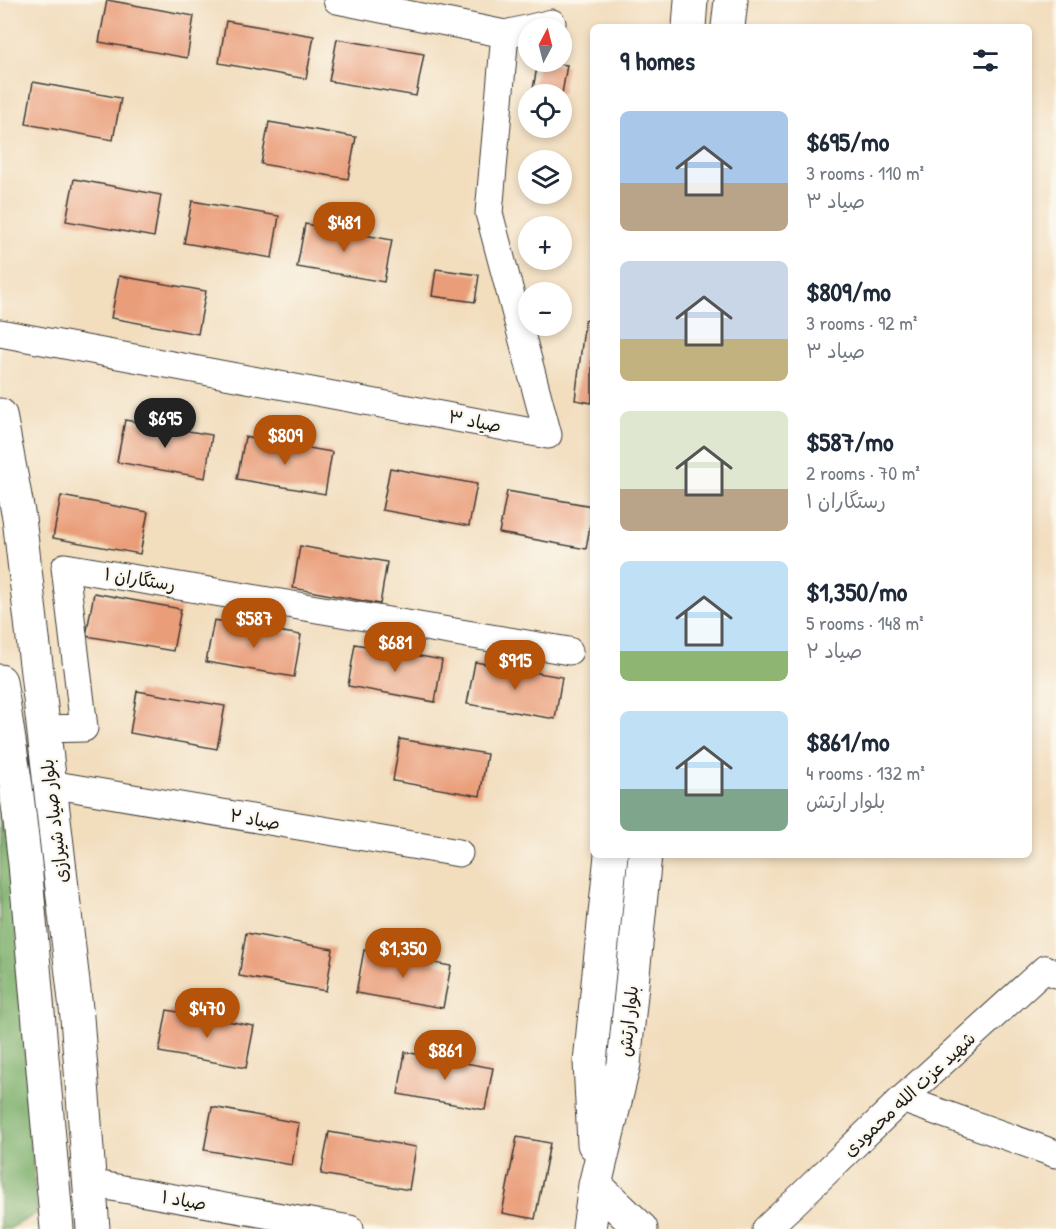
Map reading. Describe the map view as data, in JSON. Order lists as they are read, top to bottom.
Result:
{
  "streets": {
    "main road": ["بلوار صیاد شیرازی", "بلوار ارتش"],
    "street": [
      "صیاد ۳",
      "رستگاران ۱",
      "صیاد ۲",
      "شهید عزت الله محمودی",
      "صیاد ۱"
    ]
  },
  "crossings": [
    ["رستگاران ۱", "بلوار صیاد شیرازی"],
    ["صیاد ۲", "بلوار صیاد شیرازی"],
    ["بلوار صیاد شیرازی", "صیاد ۱"]
  ],
  "north": "top",
  "page": {
    "map_buttons": ["+", "−"],
    "heading": "9 homes",
    "list": [
      {
        "name": "$695/mo",
        "note": "3 rooms · 110 m² · صیاد ۳"
      },
      {
        "name": "$809/mo",
        "note": "3 rooms · 92 m² · صیاد ۳"
      },
      {
        "name": "$587/mo",
        "note": "2 rooms · 70 m² · رستگاران ۱"
      },
      {
        "name": "$1,350/mo",
        "note": "5 rooms · 148 m² · صیاد ۲"
      },
      {
        "name": "$861/mo",
        "note": "4 rooms · 132 m² · بلوار ارتش"
      }
    ],
    "price": [
      "$481",
      "$695",
      "$809",
      "$587",
      "$681",
      "$915",
      "$1,350",
      "$470",
      "$861"
    ]
  }
}
